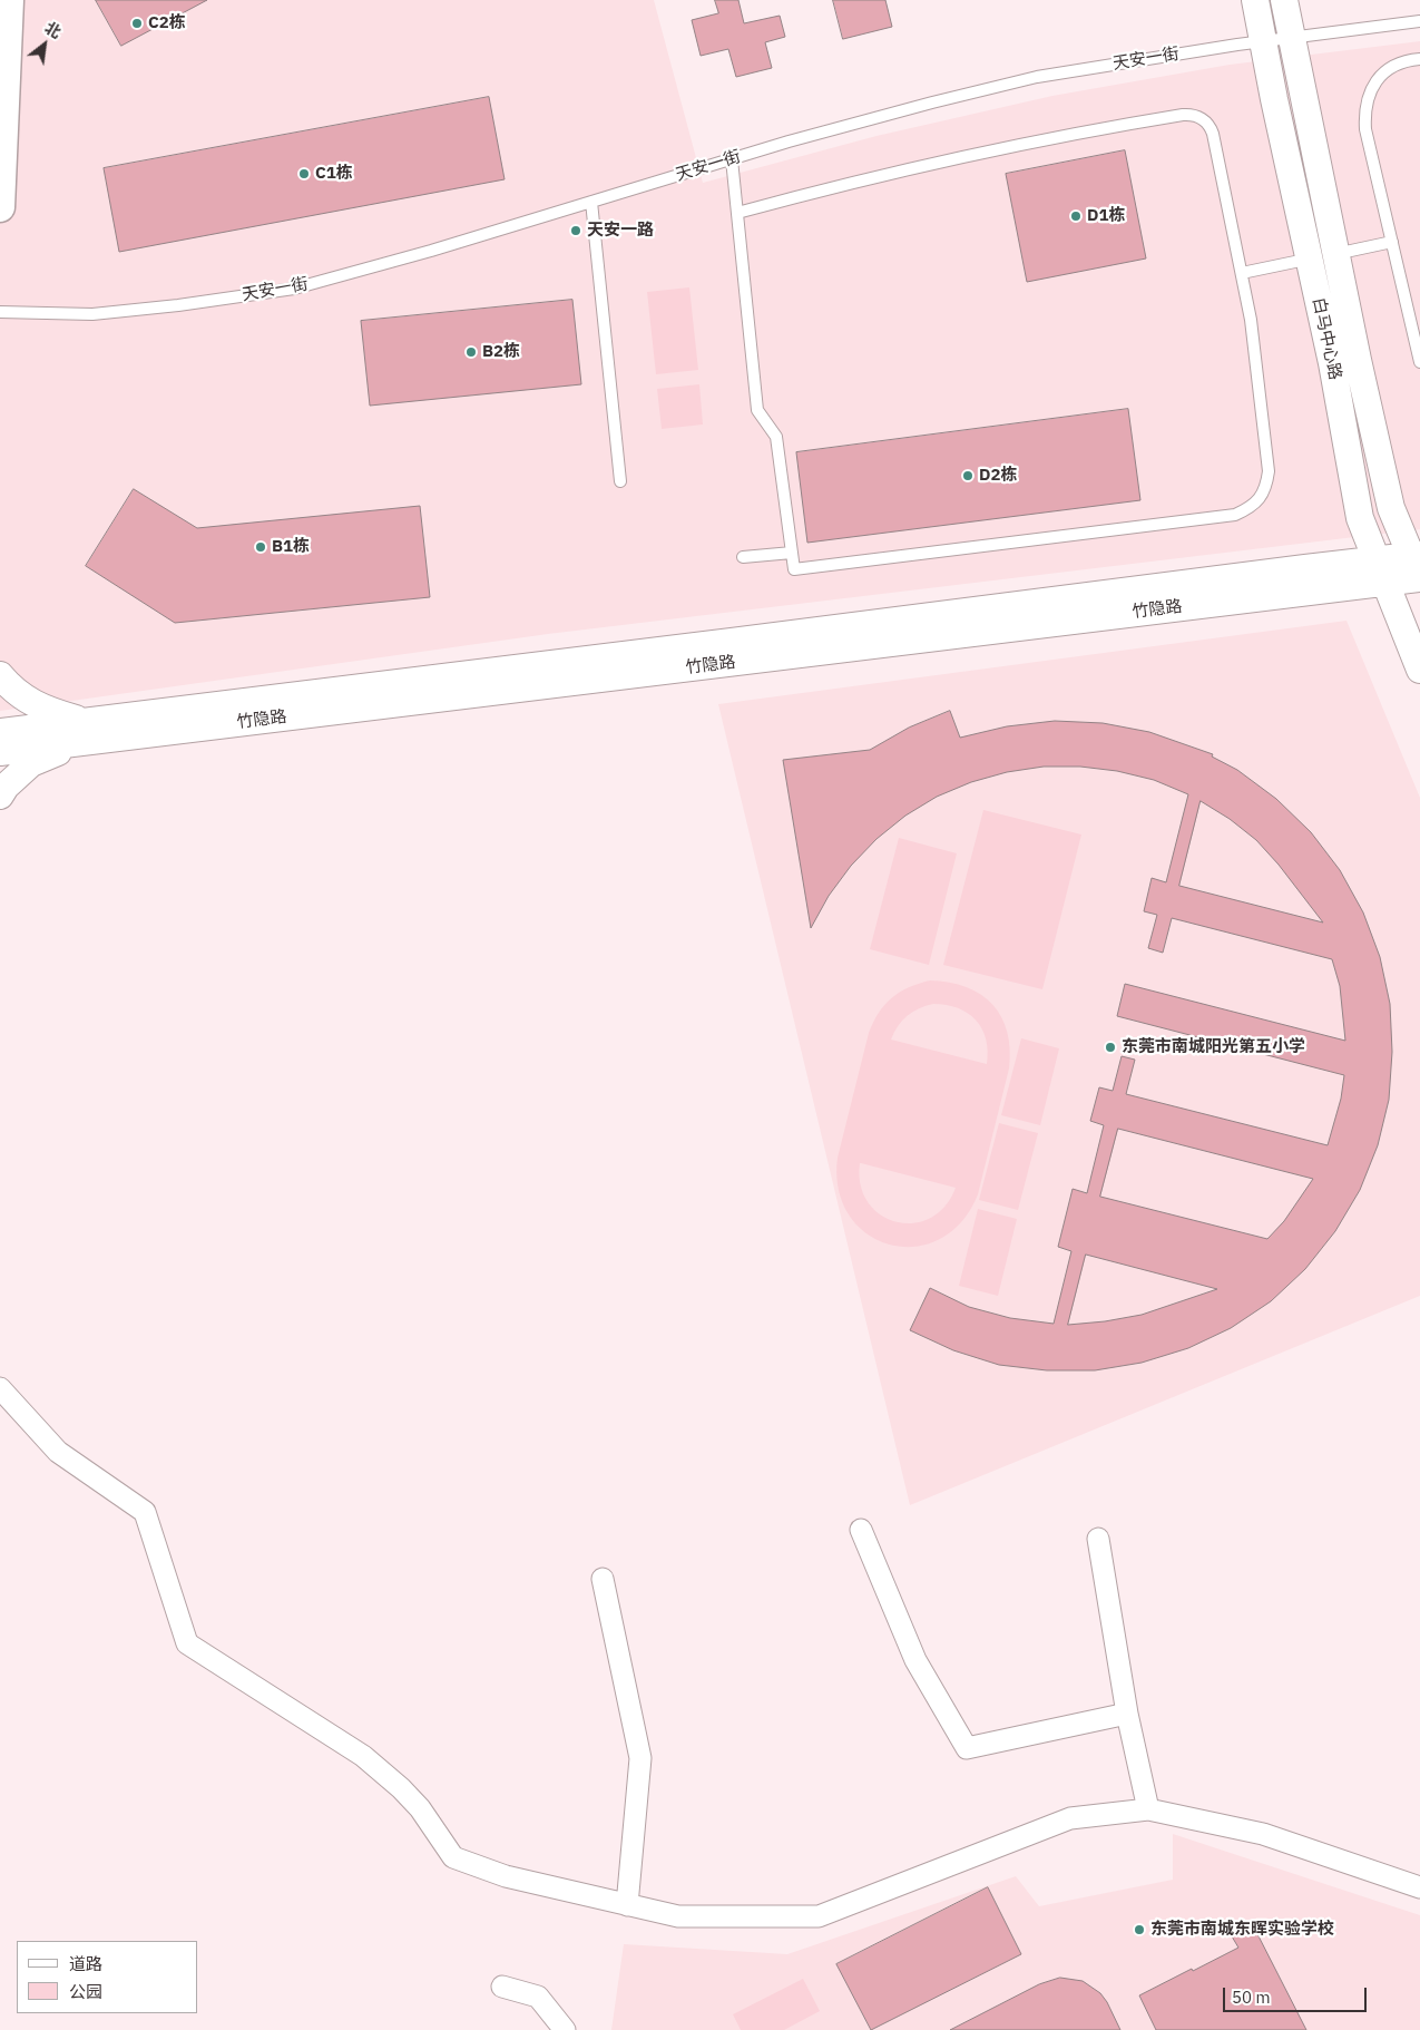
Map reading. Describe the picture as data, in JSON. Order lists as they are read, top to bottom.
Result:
{
  "streets": {
    "street": ["白马中心路", "竹隐路"],
    "lane": ["天安一街"]
  },
  "crossings": [
    ["天安一街", "白马中心路"],
    ["白马中心路", "竹隐路"]
  ],
  "places": [
    "C2栋",
    "C1栋",
    "D1栋",
    "天安一路",
    "B2栋",
    "D2栋",
    "B1栋",
    "东莞市南城阳光第五小学",
    "东莞市南城东晖实验学校"
  ],
  "legend": ["道路", "公园"],
  "scale_bar": "50 m",
  "north": "top right"
}
